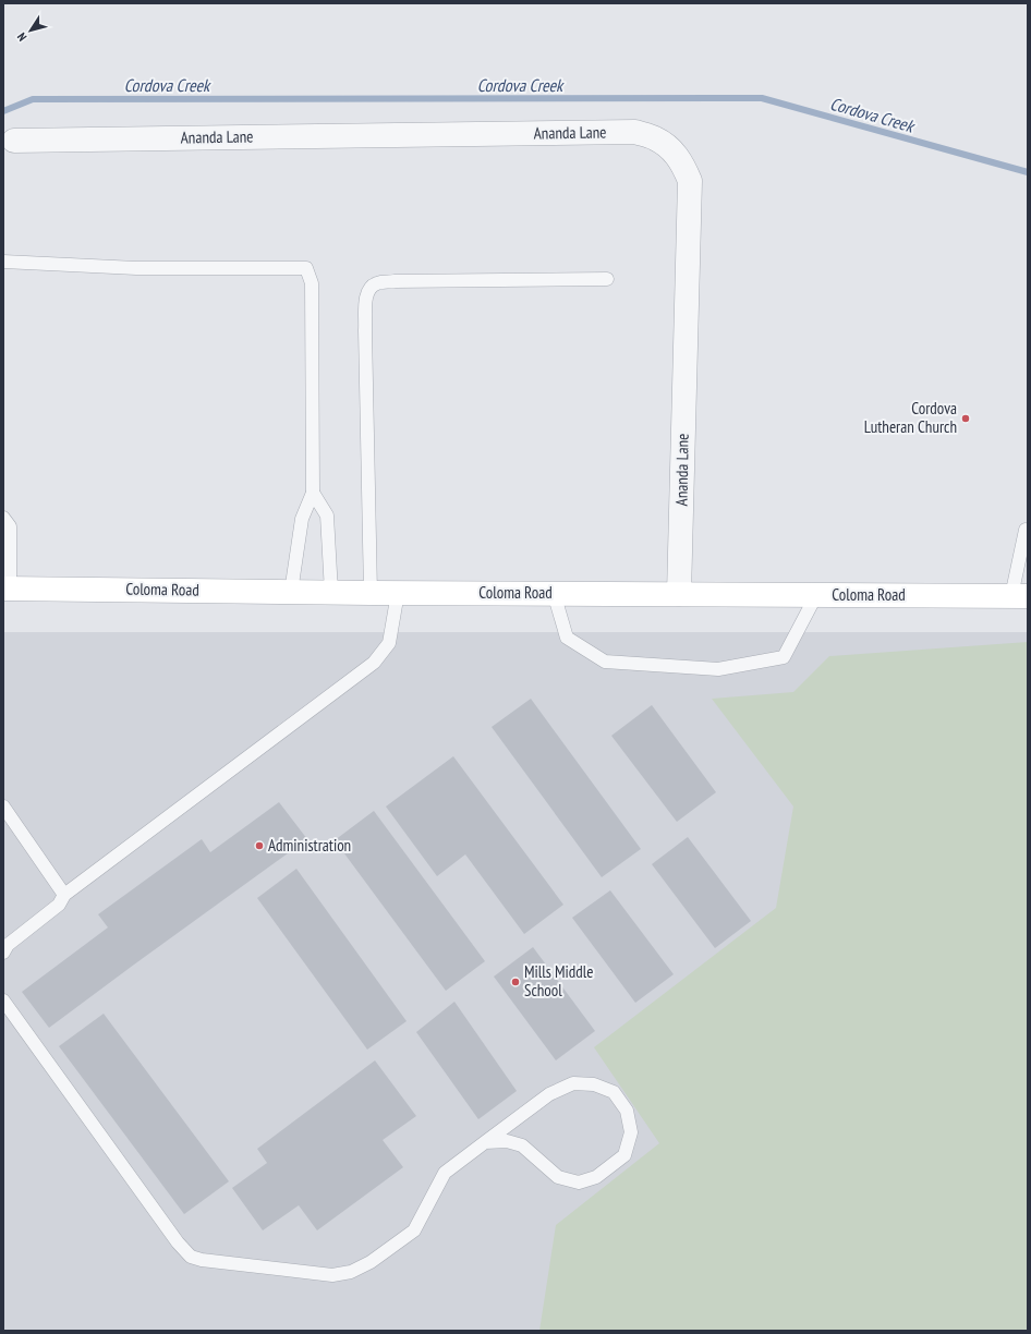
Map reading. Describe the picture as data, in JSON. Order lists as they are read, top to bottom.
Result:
{
  "streets": {
    "main road": ["Coloma Road"],
    "street": ["Ananda Lane"]
  },
  "crossings": [
    ["Ananda Lane", "Coloma Road"]
  ],
  "water": ["Cordova Creek"],
  "places": ["Cordova Lutheran Church", "Administration", "Mills Middle School"],
  "north": "bottom left"
}
